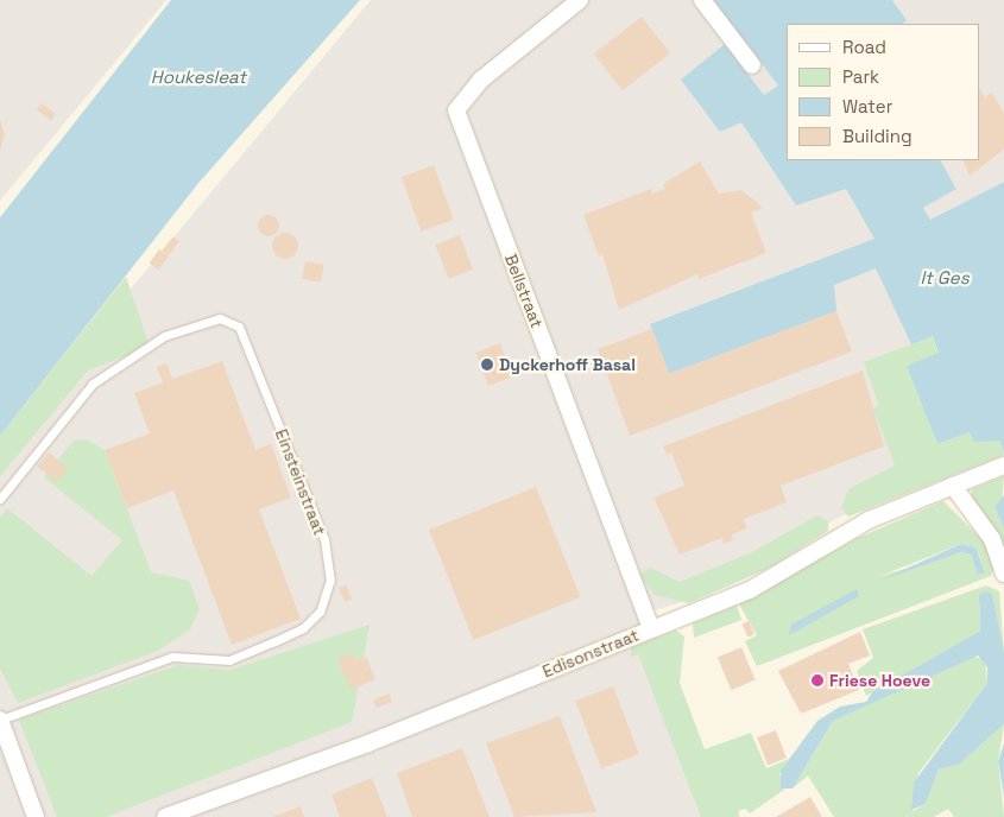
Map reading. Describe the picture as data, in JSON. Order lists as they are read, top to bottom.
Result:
{
  "streets": {
    "street": ["Bellstraat", "Einsteinstraat", "Edisonstraat"]
  },
  "crossings": [
    ["Bellstraat", "Edisonstraat"]
  ],
  "water": ["Houkesleat", "It Ges"],
  "places": ["Dyckerhoff Basal", "Friese Hoeve"],
  "legend": [
    "Road",
    "Park",
    "Water",
    "Building"
  ]
}
